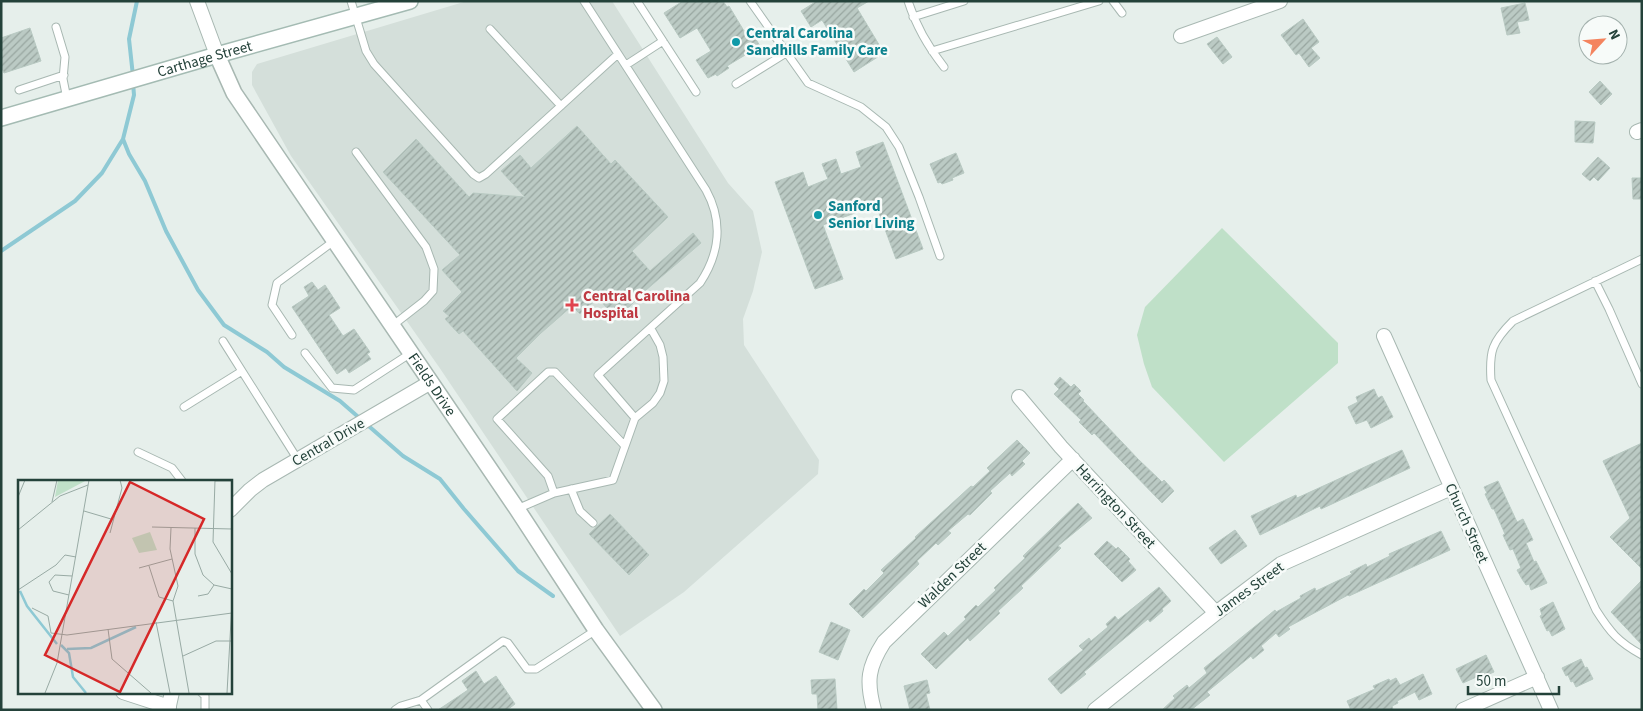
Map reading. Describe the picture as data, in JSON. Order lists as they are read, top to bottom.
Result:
{
  "streets": {
    "street": [
      "Carthage Street",
      "Fields Drive",
      "Central Drive",
      "Harrington Street",
      "Church Street",
      "Walden Street",
      "James Street"
    ]
  },
  "crossings": [
    ["Carthage Street", "Fields Drive"],
    ["Fields Drive", "Central Drive"],
    ["Harrington Street", "Walden Street"],
    ["Harrington Street", "James Street"],
    ["Church Street", "James Street"]
  ],
  "places": {
    "other": ["Central Carolina Sandhills Family Care", "Sanford Senior Living"],
    "health": ["Central Carolina Hospital"]
  },
  "scale_bar": "50 m",
  "north": "top right"
}
